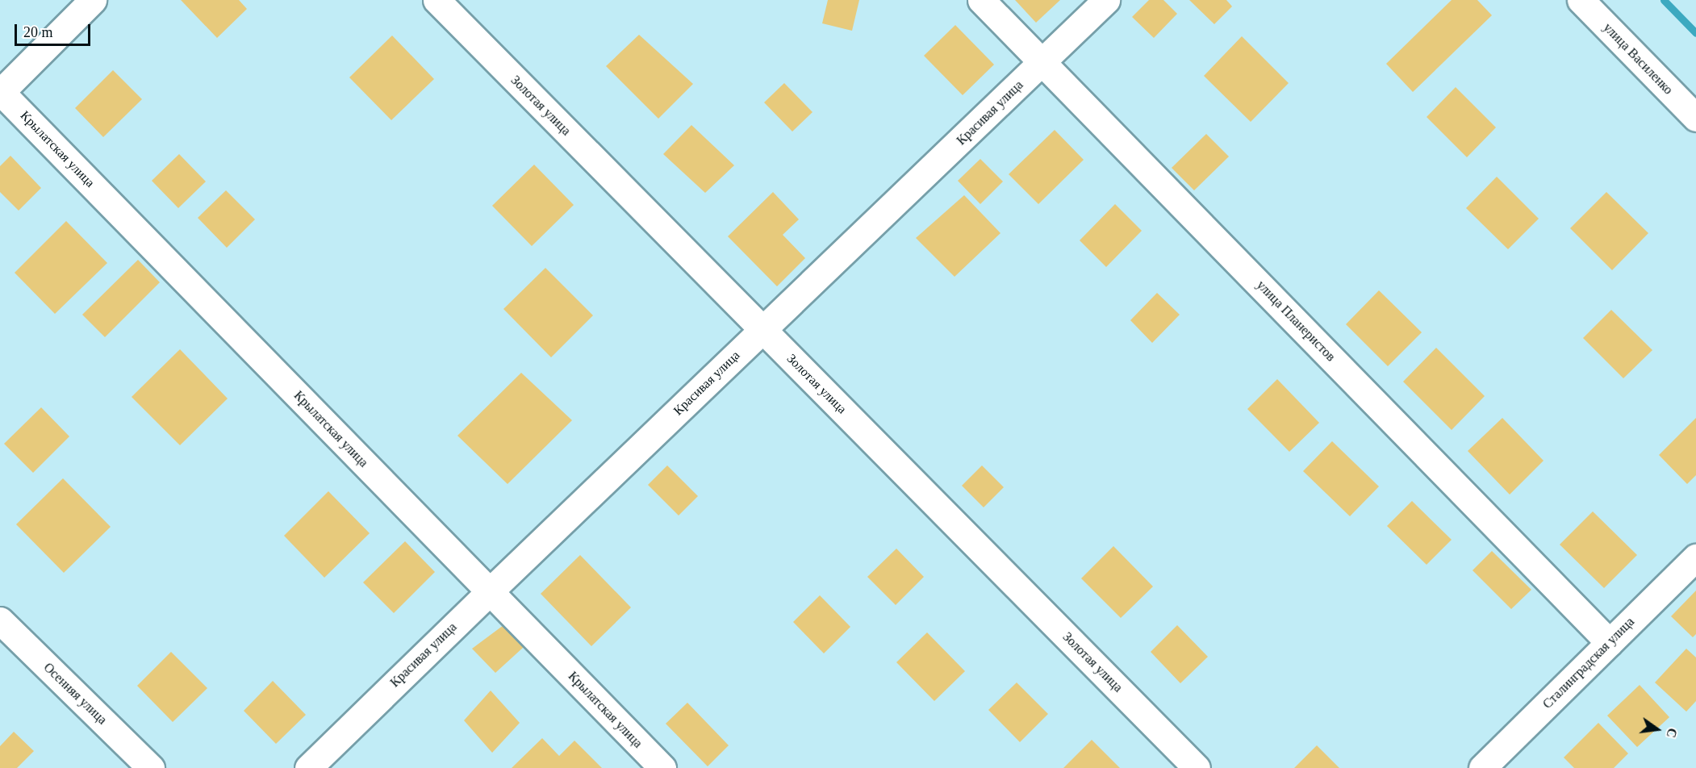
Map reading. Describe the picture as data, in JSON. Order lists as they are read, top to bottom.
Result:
{
  "streets": {
    "street": [
      "улица Василенко",
      "Золотая улица",
      "Красивая улица",
      "Крылатская улица",
      "улица Планеристов",
      "Сталинградская улица",
      "Осенняя улица"
    ]
  },
  "crossings": [
    ["Золотая улица", "Красивая улица"],
    ["Красивая улица", "Крылатская улица"],
    ["Красивая улица", "улица Планеристов"],
    ["улица Планеристов", "Сталинградская улица"]
  ],
  "scale_bar": "20 m",
  "north": "right"
}
